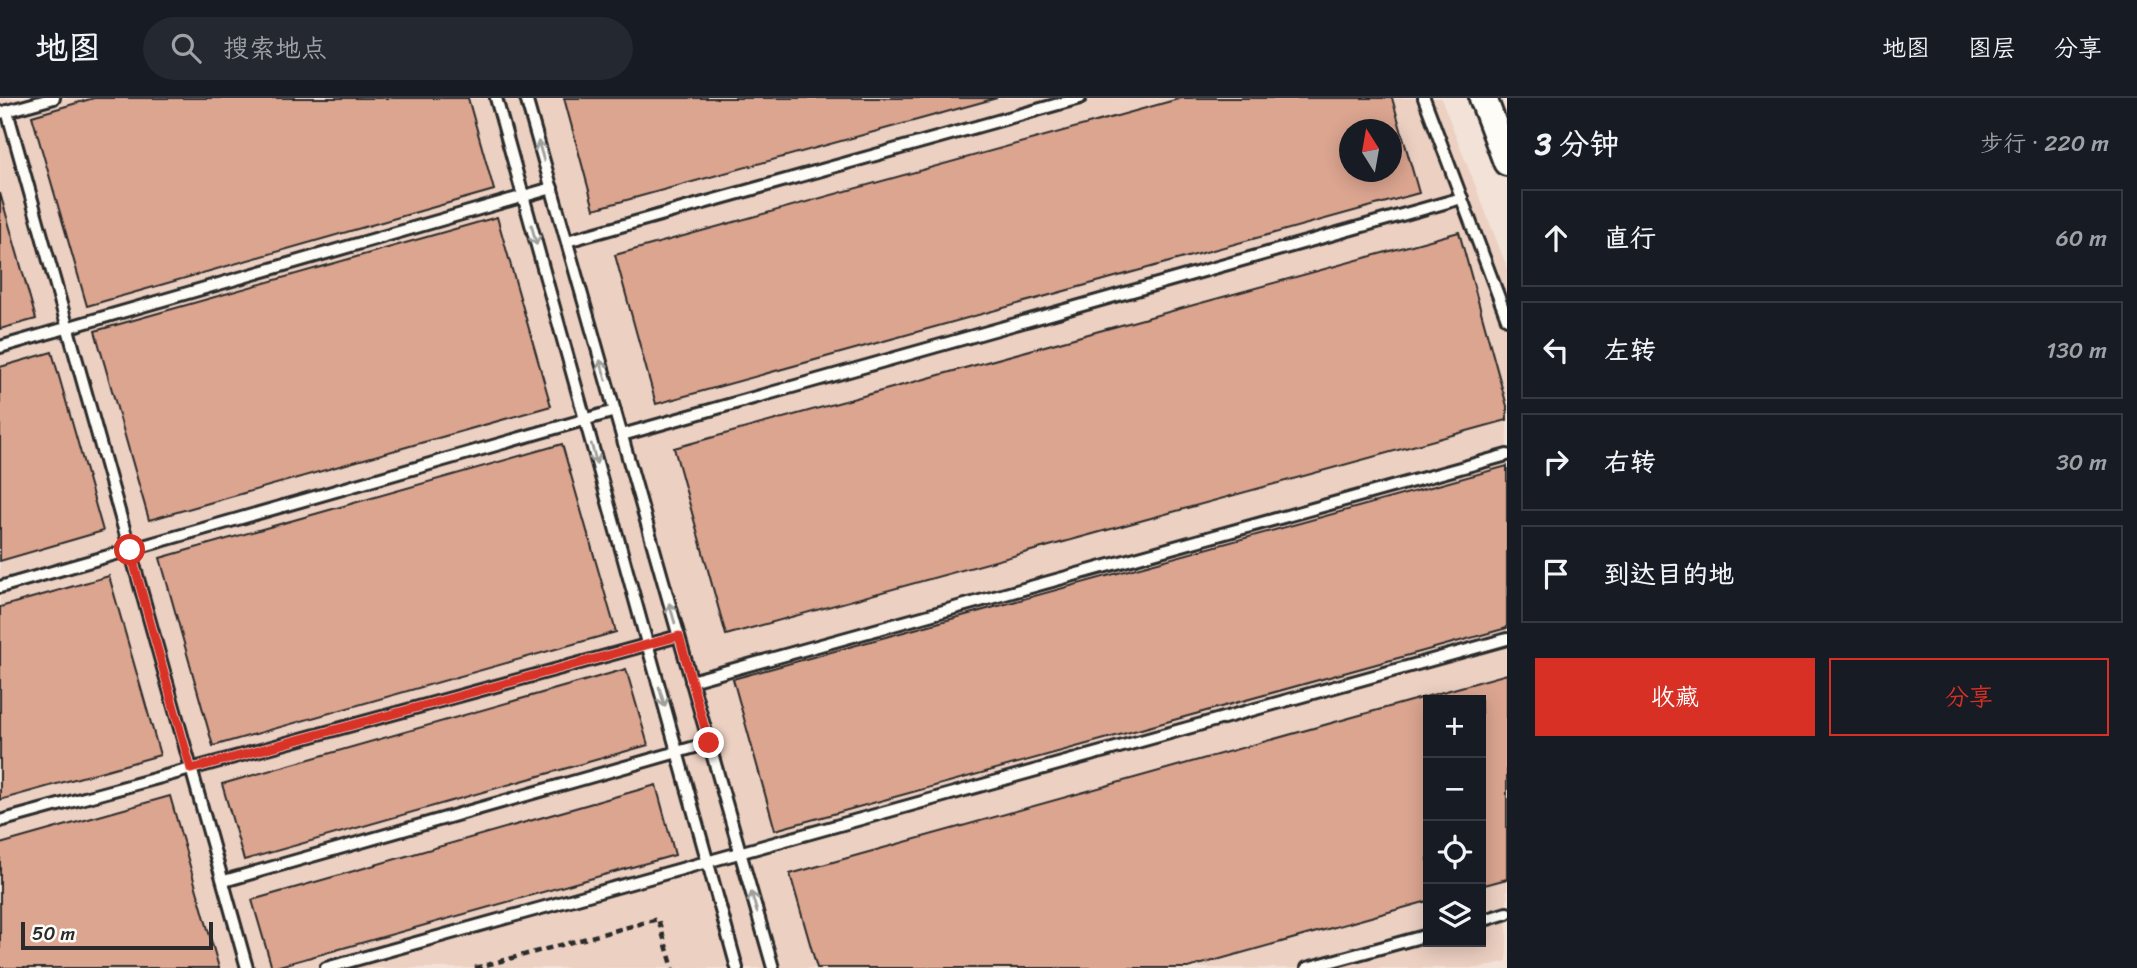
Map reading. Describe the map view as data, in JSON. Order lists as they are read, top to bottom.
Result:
{
  "scale_bar": "50 m",
  "north": "top",
  "page": {
    "header": "地图",
    "search": "搜索地点",
    "nav": ["地图", "图层", "分享"],
    "heading": ["3 分钟", "步行 · 220 m"],
    "list": [
      ["直行", "60 m"],
      ["左转", "130 m"],
      ["右转", "30 m"],
      "到达目的地"
    ],
    "buttons": ["收藏", "分享"],
    "map_buttons": ["+", "−"],
    "scale": "50 m"
  }
}
